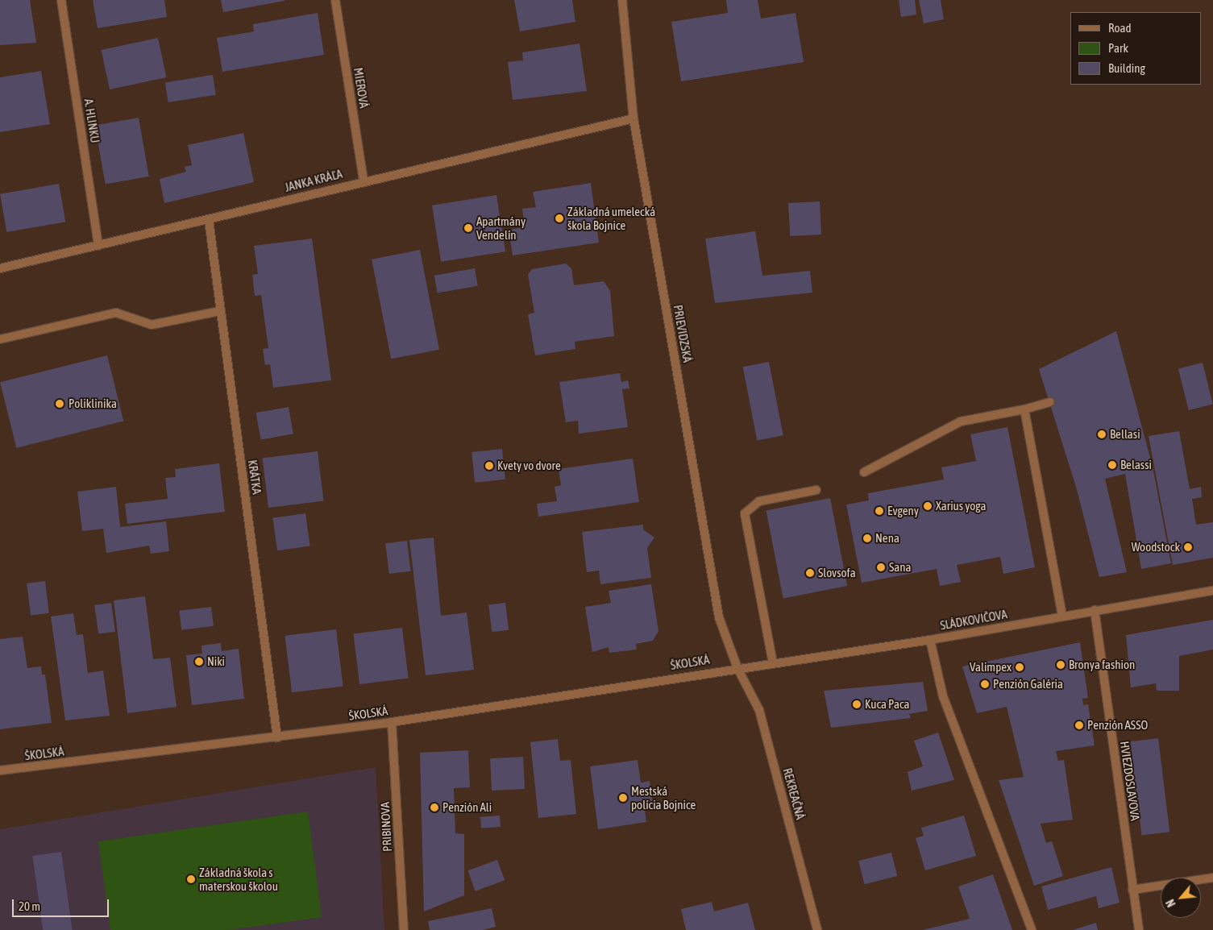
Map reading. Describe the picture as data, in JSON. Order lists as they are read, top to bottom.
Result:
{
  "streets": {
    "street": [
      "MIEROVÁ",
      "A. HLINKU",
      "JANKA KRÁĽA",
      "PRIEVIDZSKÁ",
      "KRÁTKA",
      "SLÁDKOVIČOVA",
      "ŠKOLSKÁ",
      "HVIEZDOSLAVOVA",
      "REKREAČNÁ",
      "PRIBINOVA"
    ]
  },
  "crossings": [
    ["MIEROVÁ", "JANKA KRÁĽA"],
    ["A. HLINKU", "JANKA KRÁĽA"],
    ["JANKA KRÁĽA", "PRIEVIDZSKÁ"],
    ["JANKA KRÁĽA", "KRÁTKA"],
    ["PRIEVIDZSKÁ", "SLÁDKOVIČOVA"],
    ["PRIEVIDZSKÁ", "ŠKOLSKÁ"],
    ["PRIEVIDZSKÁ", "REKREAČNÁ"],
    ["KRÁTKA", "ŠKOLSKÁ"],
    ["SLÁDKOVIČOVA", "ŠKOLSKÁ"],
    ["SLÁDKOVIČOVA", "HVIEZDOSLAVOVA"],
    ["SLÁDKOVIČOVA", "REKREAČNÁ"],
    ["ŠKOLSKÁ", "REKREAČNÁ"],
    ["ŠKOLSKÁ", "PRIBINOVA"]
  ],
  "places": [
    "Základná umelecká škola Bojnice",
    "Apartmány Vendelín",
    "Poliklinika",
    "Bellasi",
    "Belassi",
    "Kvety vo dvore",
    "Xarius yoga",
    "Evgeny",
    "Nena",
    "Woodstock",
    "Sana",
    "Slovsofa",
    "Niki",
    "Bronya fashion",
    "Valimpex",
    "Penzión Galéria",
    "Kuca Paca",
    "Penzión ASSO",
    "Mestská polícia Bojnice",
    "Penzión Ali",
    "Základná škola s materskou školou"
  ],
  "legend": ["Road", "Park", "Building"],
  "scale_bar": "20 m",
  "north": "bottom left"
}
